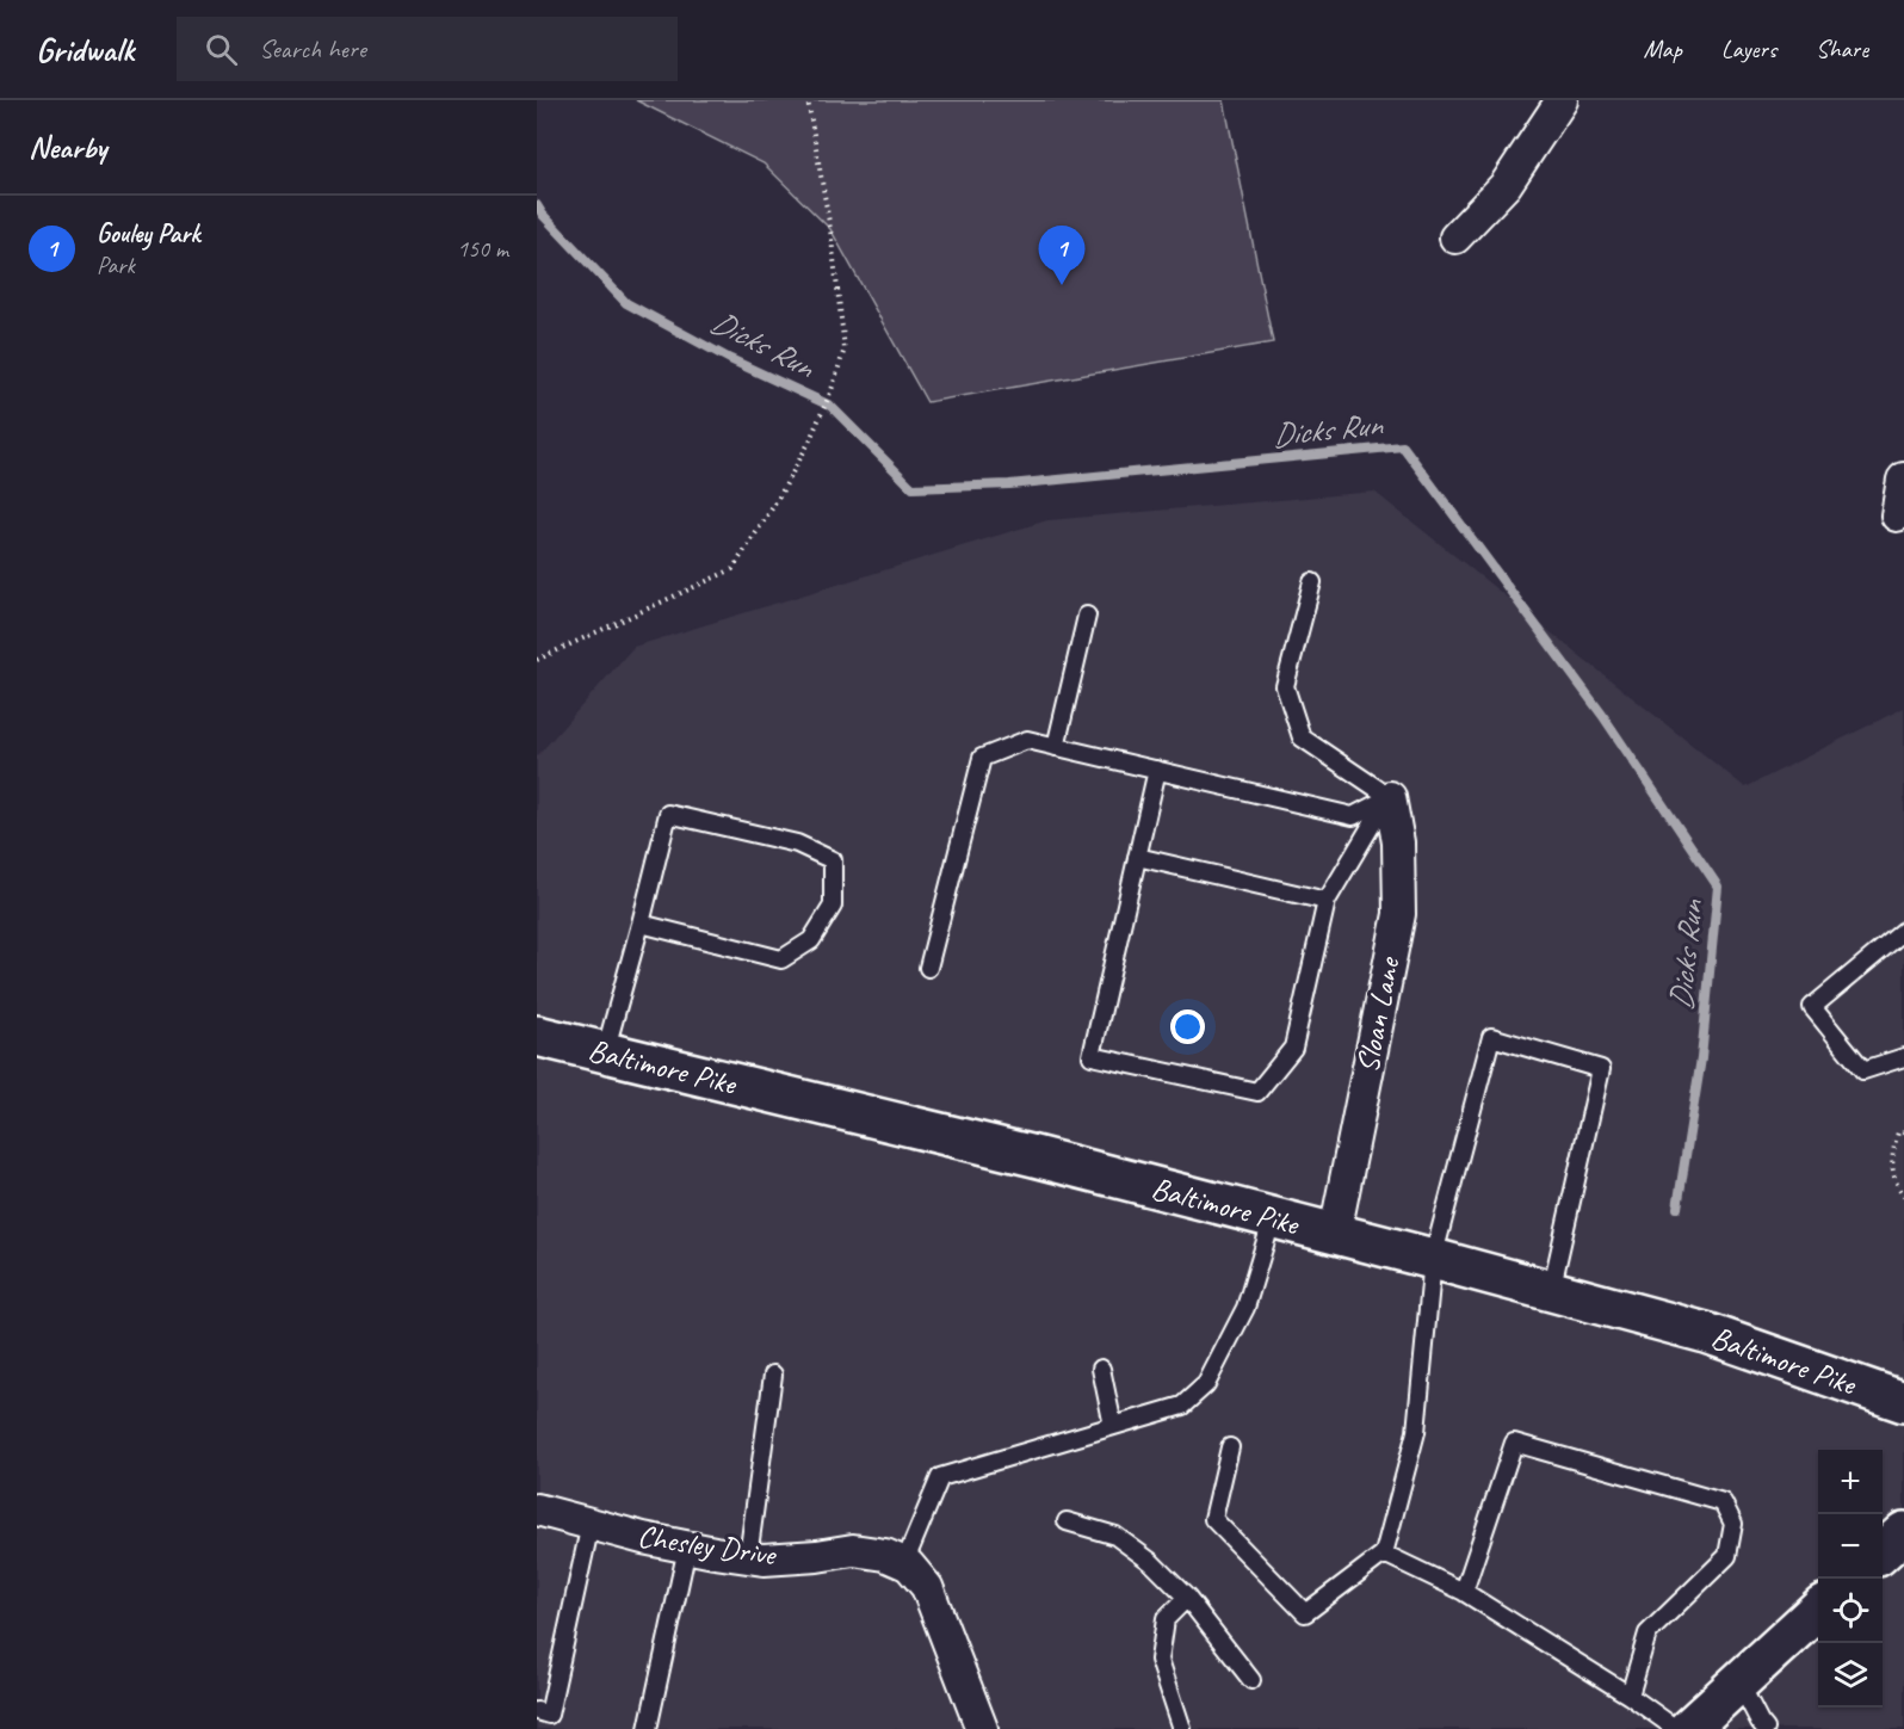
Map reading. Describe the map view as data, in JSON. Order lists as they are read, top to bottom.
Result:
{
  "streets": {
    "main road": ["Baltimore Pike"],
    "street": ["Sloan Lane", "Chesley Drive"]
  },
  "crossings": [
    ["Sloan Lane", "Baltimore Pike"]
  ],
  "water": ["Dicks Run"],
  "page": {
    "header": "Gridwalk",
    "search": "Search here",
    "nav": ["Map", "Layers", "Share"],
    "heading": "Nearby",
    "list": [
      {
        "mark": "1",
        "name": "Gouley Park",
        "note": "Park",
        "value": "150 m"
      }
    ],
    "pins": "1",
    "map_buttons": ["+", "−"]
  }
}
